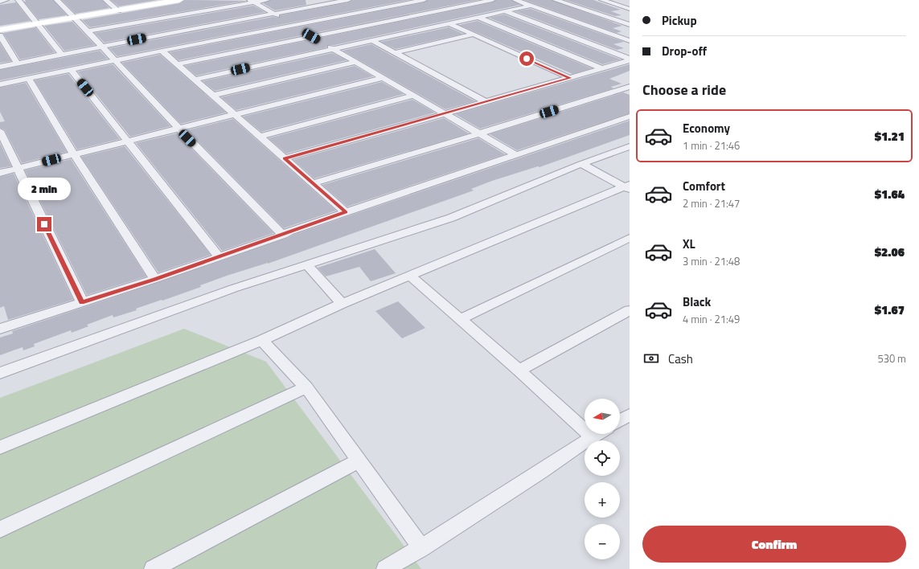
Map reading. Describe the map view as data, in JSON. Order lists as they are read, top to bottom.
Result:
{
  "north": "left",
  "page": {
    "banner": ["Pickup", "Drop-off"],
    "heading": "Choose a ride",
    "list": [
      {
        "name": "Economy",
        "note": "1 min · 21:46",
        "value": "$1.21"
      },
      {
        "name": "Comfort",
        "note": "2 min · 21:47",
        "value": "$1.64"
      },
      {
        "name": "XL",
        "note": "3 min · 21:48",
        "value": "$2.06"
      },
      {
        "name": "Black",
        "note": "4 min · 21:49",
        "value": "$1.67"
      }
    ],
    "bubble": "2 min",
    "pay": ["Cash", "530 m"],
    "map_buttons": ["+", "−"],
    "buttons": "Confirm"
  }
}
